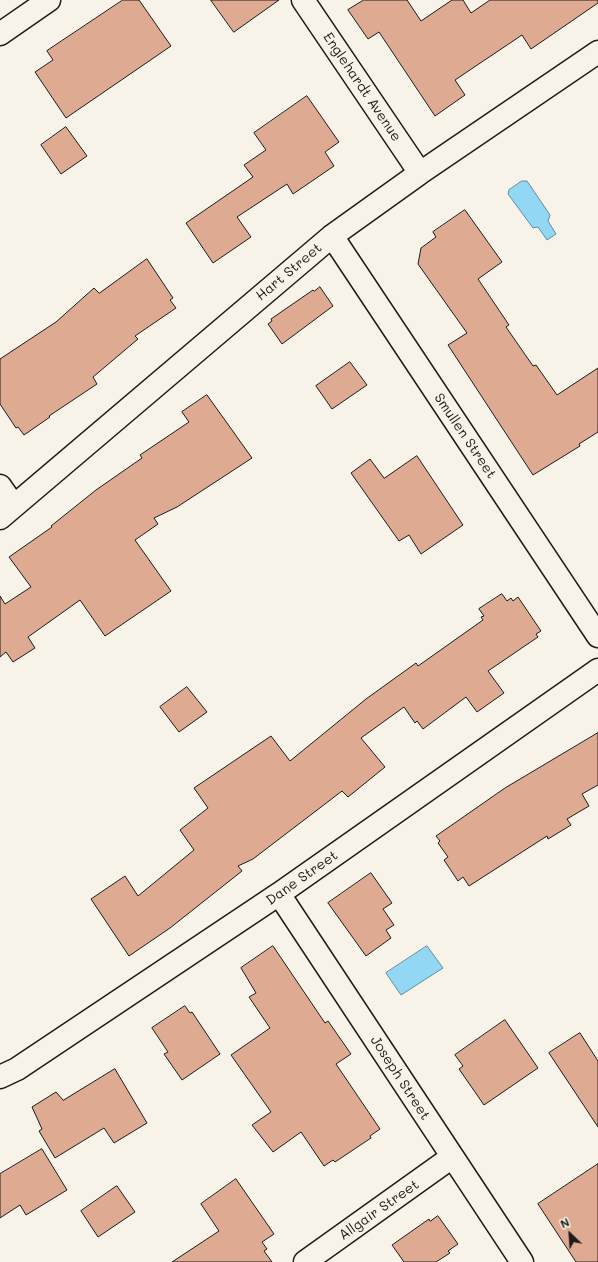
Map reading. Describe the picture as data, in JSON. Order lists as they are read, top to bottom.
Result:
{
  "streets": {
    "street": [
      "Englehardt Avenue",
      "Hart Street",
      "Smullen Street",
      "Dane Street",
      "Joseph Street",
      "Allgair Street"
    ]
  },
  "crossings": [
    ["Englehardt Avenue", "Hart Street"],
    ["Hart Street", "Smullen Street"],
    ["Dane Street", "Joseph Street"],
    ["Joseph Street", "Allgair Street"]
  ],
  "north": "top left"
}
